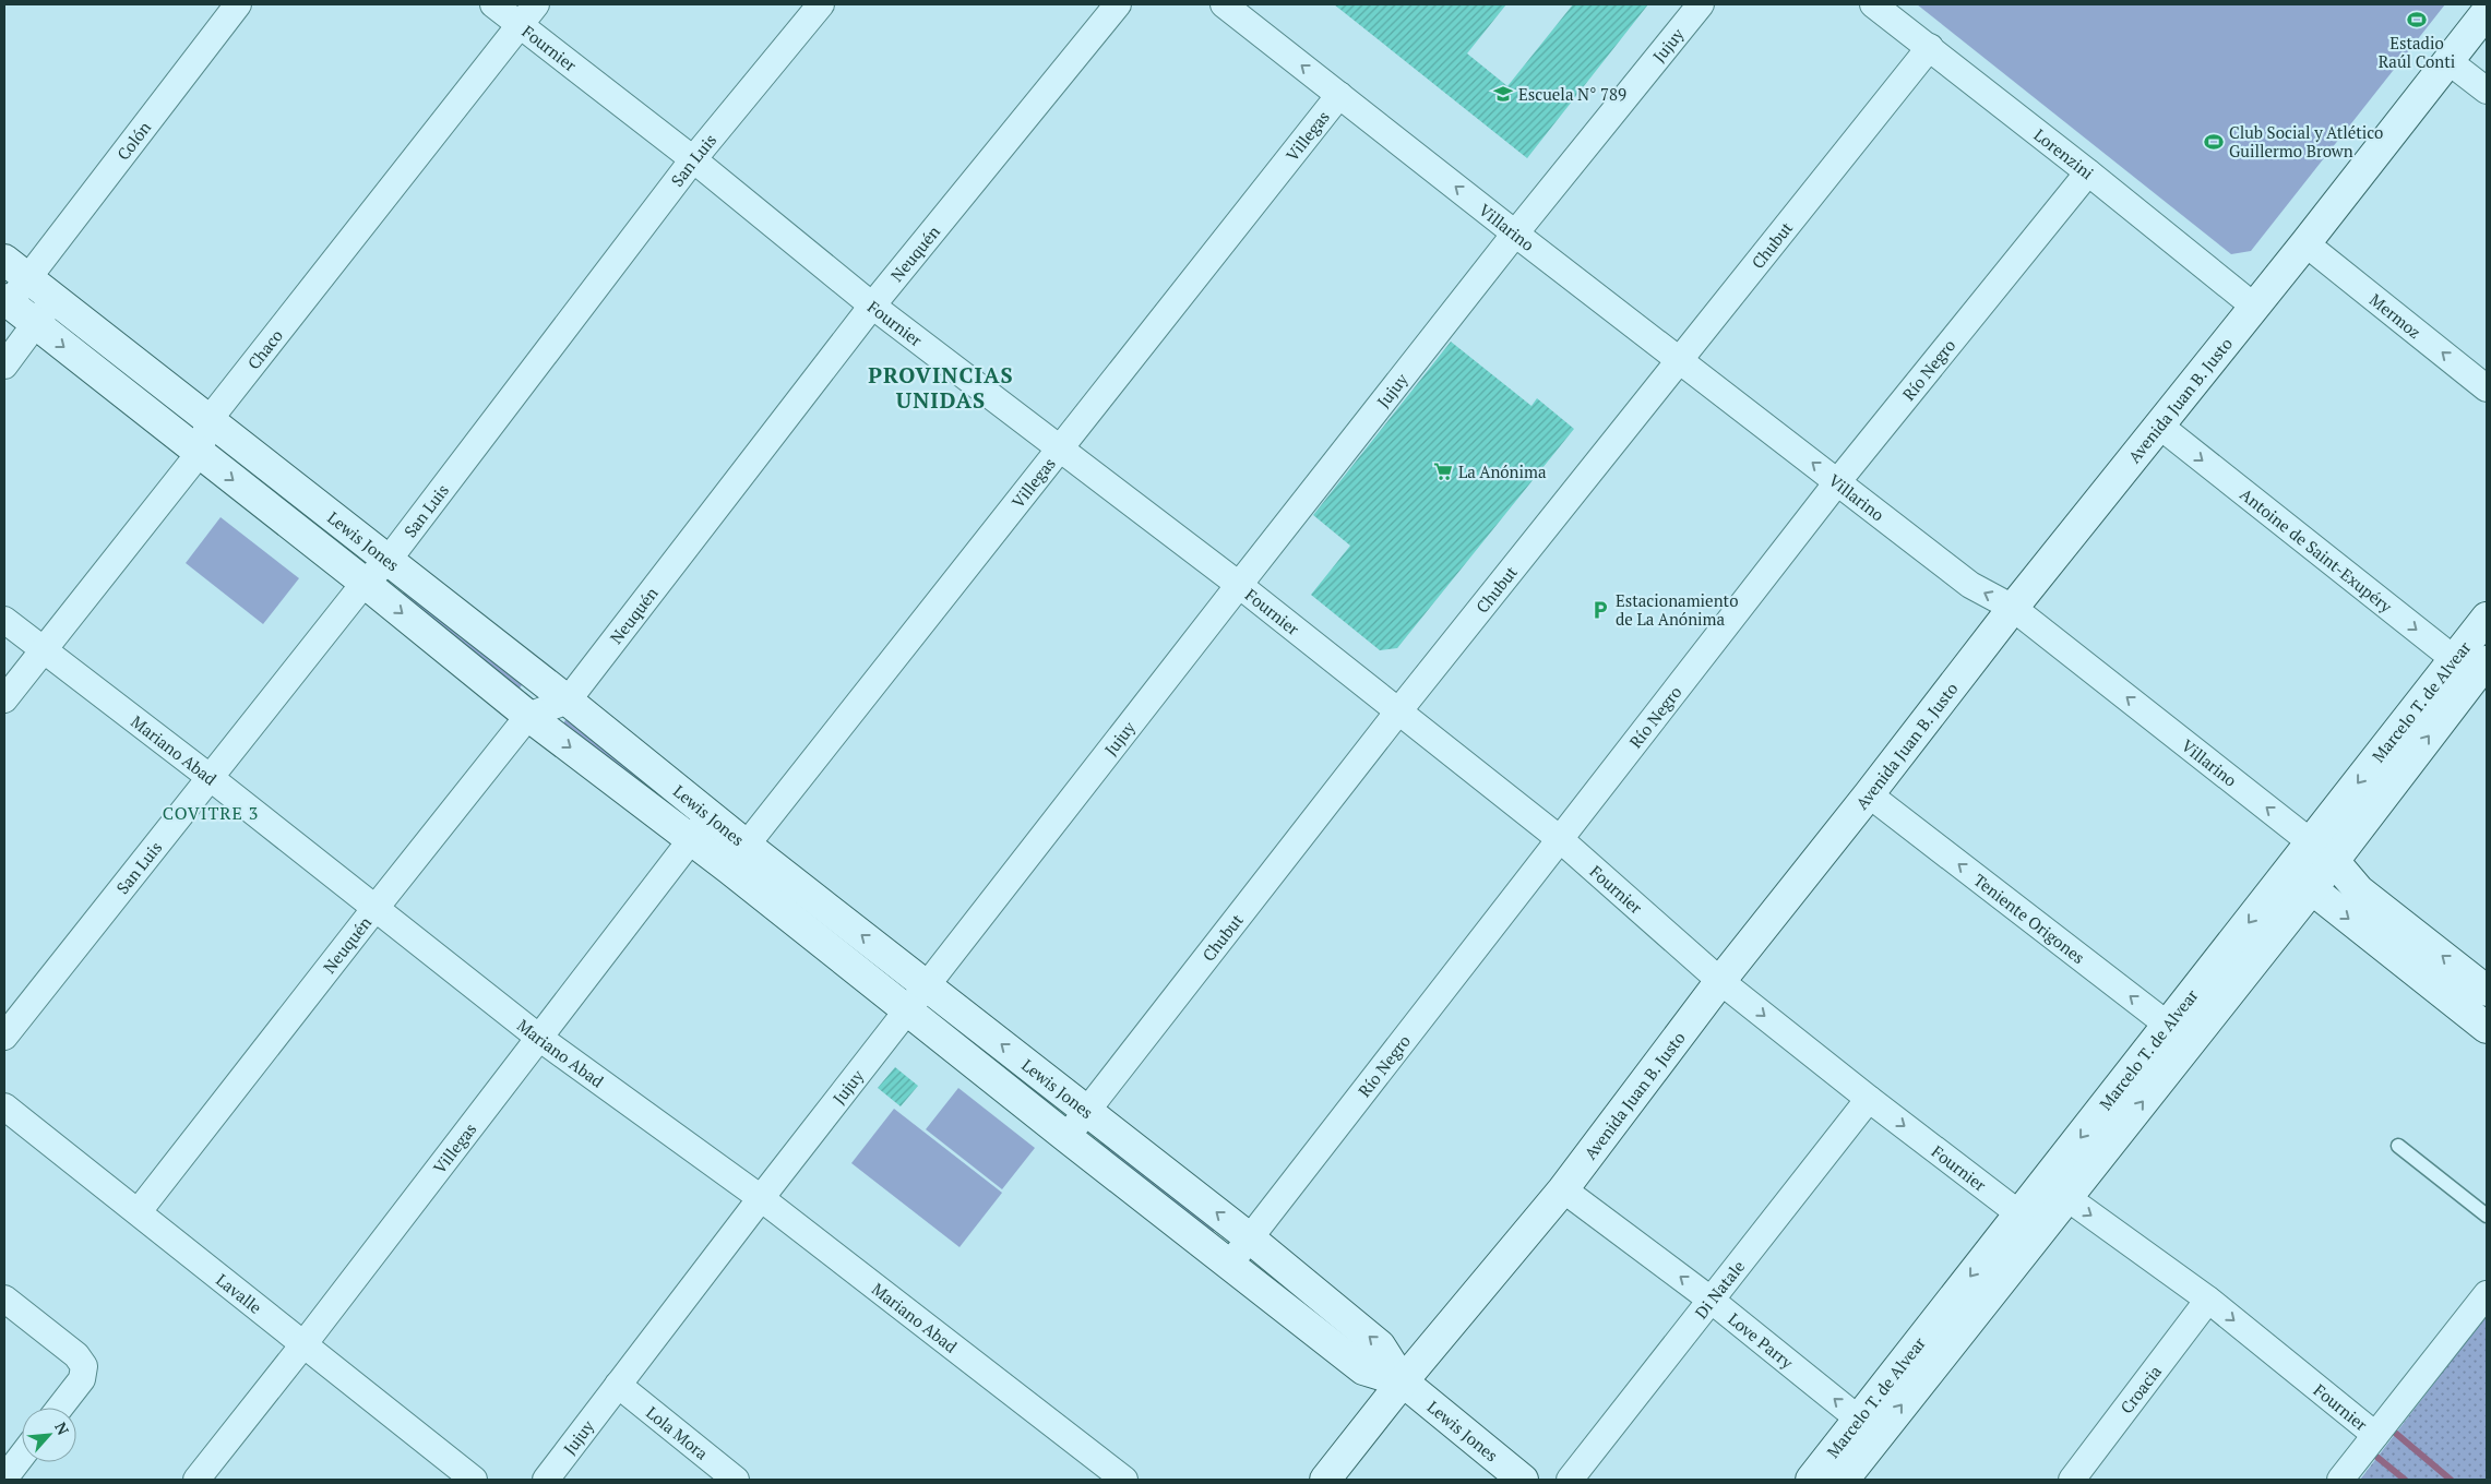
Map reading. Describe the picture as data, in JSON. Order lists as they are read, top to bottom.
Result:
{
  "streets": {
    "main road": [
      "Villarino",
      "Avenida Juan B. Justo",
      "Lewis Jones",
      "Marcelo T. de Alvear"
    ],
    "street": [
      "Jujuy",
      "Fournier",
      "Villegas",
      "Colón",
      "Lorenzini",
      "San Luis",
      "Chubut",
      "Neuquén",
      "Mermoz",
      "Chaco",
      "Río Negro",
      "Antoine de Saint-Exupéry",
      "Mariano Abad",
      "Teniente Origones",
      "Di Natale",
      "Lavalle",
      "Love Parry",
      "Croacia",
      "Lola Mora"
    ]
  },
  "crossings": [
    ["Jujuy", "Fournier"],
    ["Jujuy", "Villarino"],
    ["Jujuy", "Lewis Jones"],
    ["Jujuy", "Mariano Abad"],
    ["Jujuy", "Lola Mora"],
    ["Fournier", "Villegas"],
    ["Fournier", "San Luis"],
    ["Fournier", "Chubut"],
    ["Fournier", "Neuquén"],
    ["Fournier", "Chaco"],
    ["Fournier", "Río Negro"],
    ["Fournier", "Avenida Juan B. Justo"],
    ["Fournier", "Marcelo T. de Alvear"],
    ["Fournier", "Di Natale"],
    ["Fournier", "Croacia"],
    ["Villegas", "Villarino"],
    ["Villegas", "Lewis Jones"],
    ["Villegas", "Mariano Abad"],
    ["Villegas", "Lavalle"],
    ["Colón", "Lewis Jones"],
    ["Lorenzini", "Chubut"],
    ["Lorenzini", "Río Negro"],
    ["Lorenzini", "Avenida Juan B. Justo"],
    ["San Luis", "Lewis Jones"],
    ["San Luis", "Mariano Abad"],
    ["Villarino", "Chubut"],
    ["Villarino", "Río Negro"],
    ["Villarino", "Avenida Juan B. Justo"],
    ["Villarino", "Marcelo T. de Alvear"],
    ["Chubut", "Lewis Jones"],
    ["Neuquén", "Lewis Jones"],
    ["Neuquén", "Mariano Abad"],
    ["Neuquén", "Lavalle"],
    ["Mermoz", "Avenida Juan B. Justo"],
    ["Chaco", "Lewis Jones"],
    ["Chaco", "Mariano Abad"],
    ["Río Negro", "Lewis Jones"],
    ["Avenida Juan B. Justo", "Lewis Jones"],
    ["Avenida Juan B. Justo", "Antoine de Saint-Exupéry"],
    ["Avenida Juan B. Justo", "Teniente Origones"],
    ["Avenida Juan B. Justo", "Love Parry"],
    ["Antoine de Saint-Exupéry", "Marcelo T. de Alvear"],
    ["Marcelo T. de Alvear", "Teniente Origones"],
    ["Marcelo T. de Alvear", "Love Parry"],
    ["Di Natale", "Love Parry"]
  ],
  "one_way": [
    "Villarino",
    "Mermoz",
    "Antoine de Saint-Exupéry",
    "Teniente Origones",
    "Love Parry"
  ],
  "districts": ["PROVINCIAS UNIDAS", "COVITRE 3"],
  "places": {
    "sports": ["Estadio Raúl Conti", "Club Social y Atlético Guillermo Brown"],
    "school or university": ["Escuela N° 789"],
    "supermarket": ["La Anónima"],
    "parking": ["Estacionamiento de La Anónima"]
  },
  "north": "top right"
}
